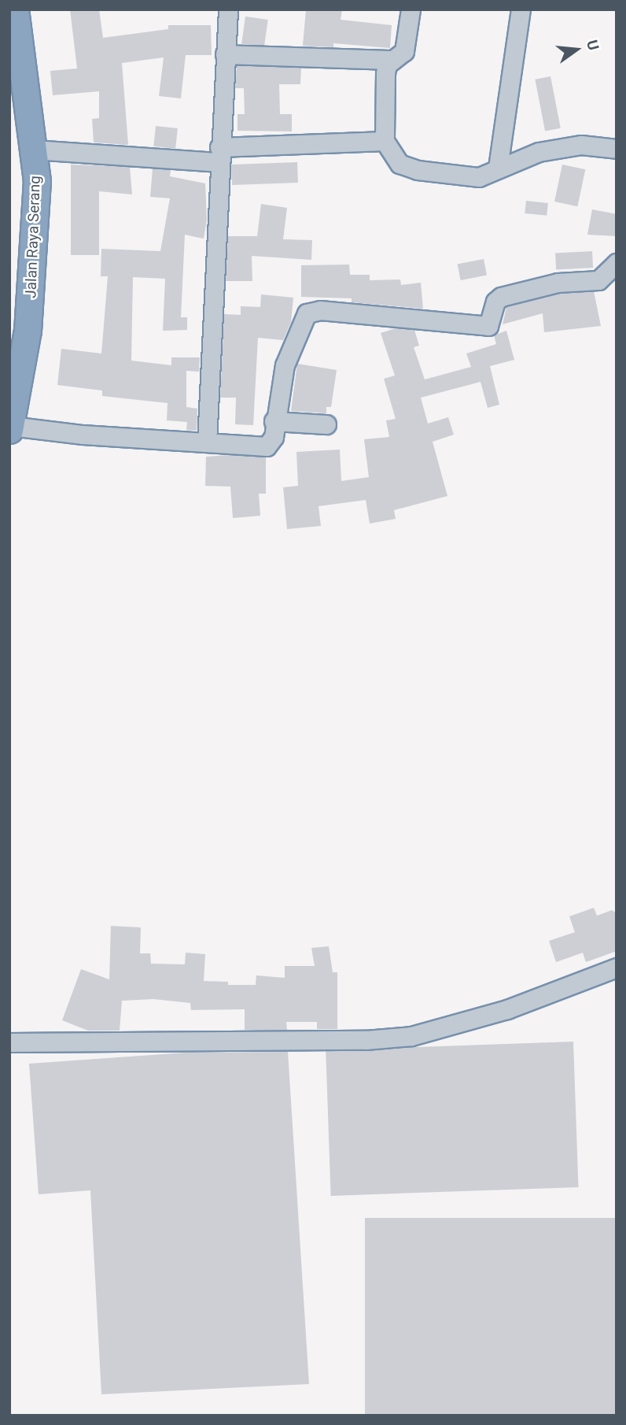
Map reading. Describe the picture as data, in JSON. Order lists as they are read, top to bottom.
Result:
{
  "streets": {
    "highway": ["Jalan Raya Serang"]
  },
  "north": "right"
}
